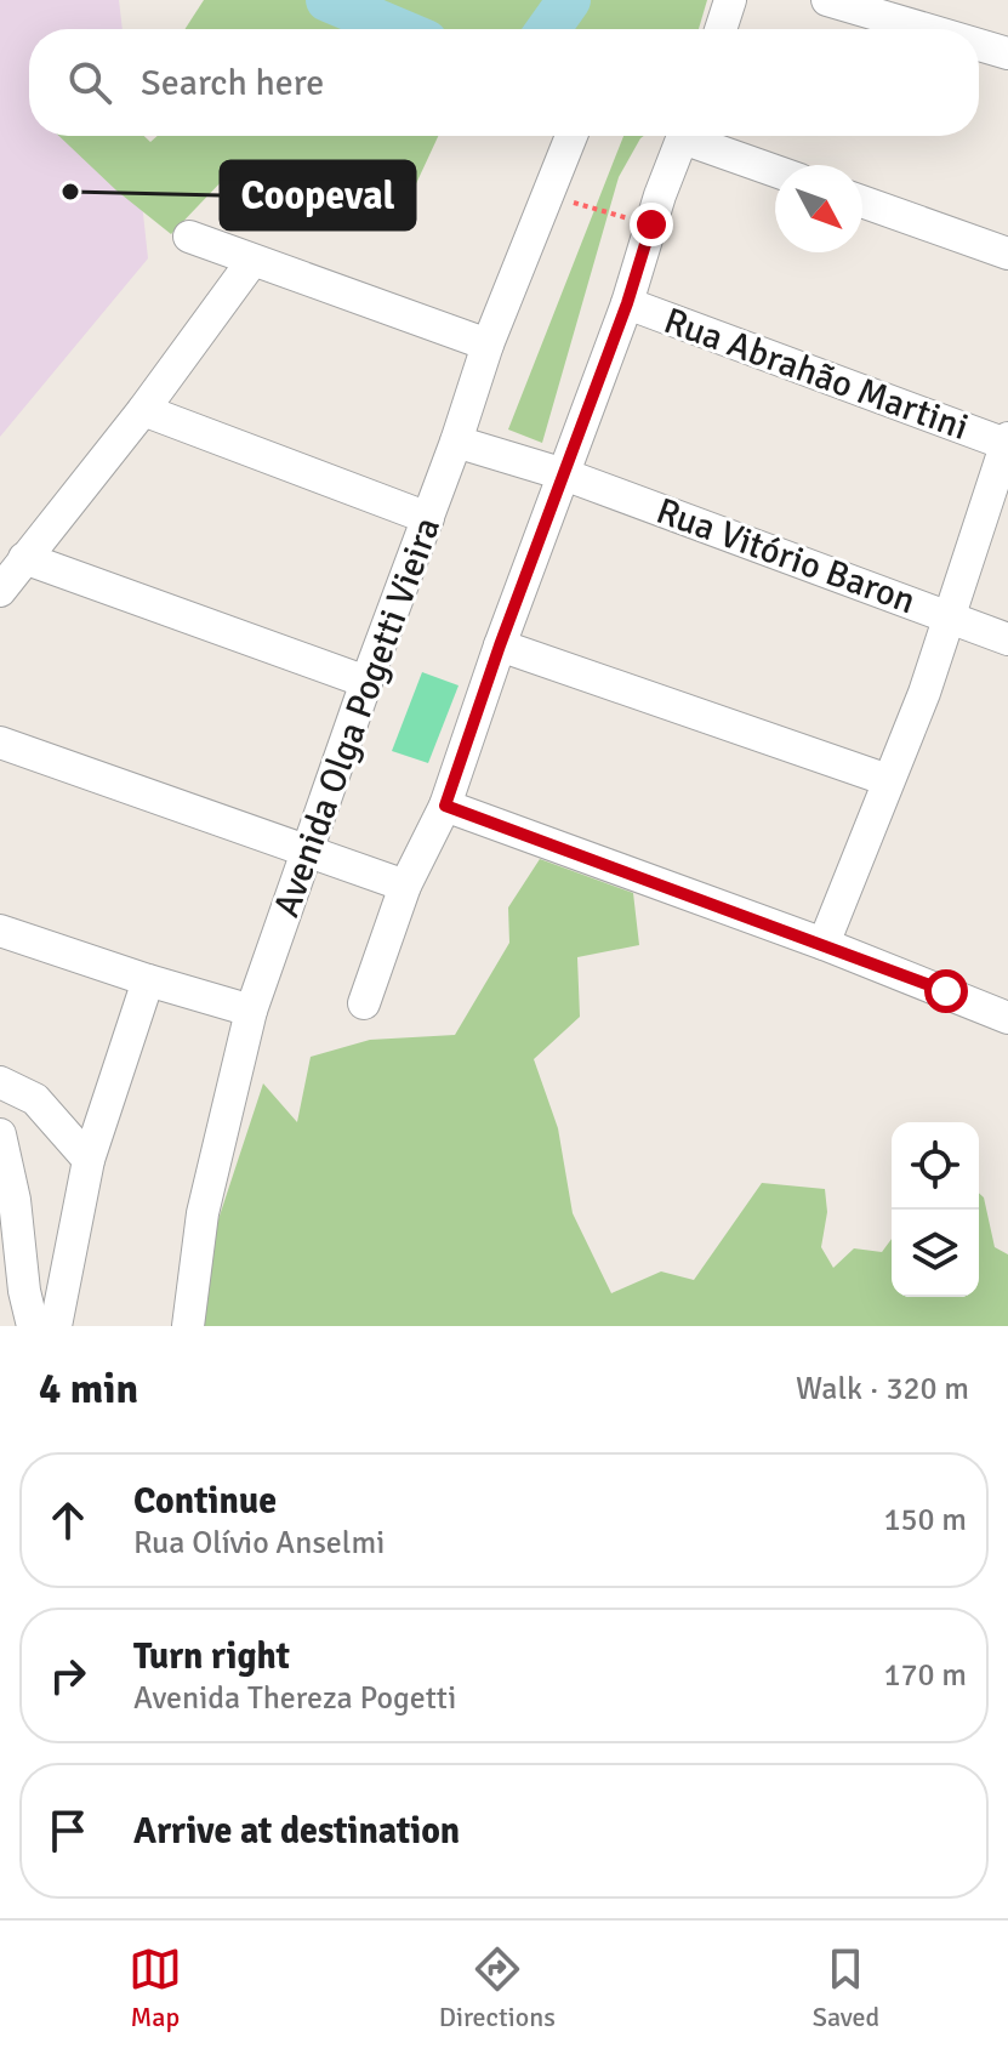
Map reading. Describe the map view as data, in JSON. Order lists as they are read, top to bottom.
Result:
{
  "streets": {
    "street": ["Rua Abrahão Martini", "Rua Vitório Baron", "Avenida Olga Pogetti Vieira"]
  },
  "crossings": [
    ["Rua Vitório Baron", "Avenida Olga Pogetti Vieira"]
  ],
  "places": ["Coopeval"],
  "north": "bottom right",
  "page": {
    "search": "Search here",
    "heading": ["4 min", "Walk · 320 m"],
    "list": [
      ["Continue", "Rua Olívio Anselmi", "150 m"],
      ["Turn right", "Avenida Thereza Pogetti", "170 m"],
      "Arrive at destination"
    ],
    "nav": ["Map", "Directions", "Saved"]
  }
}
